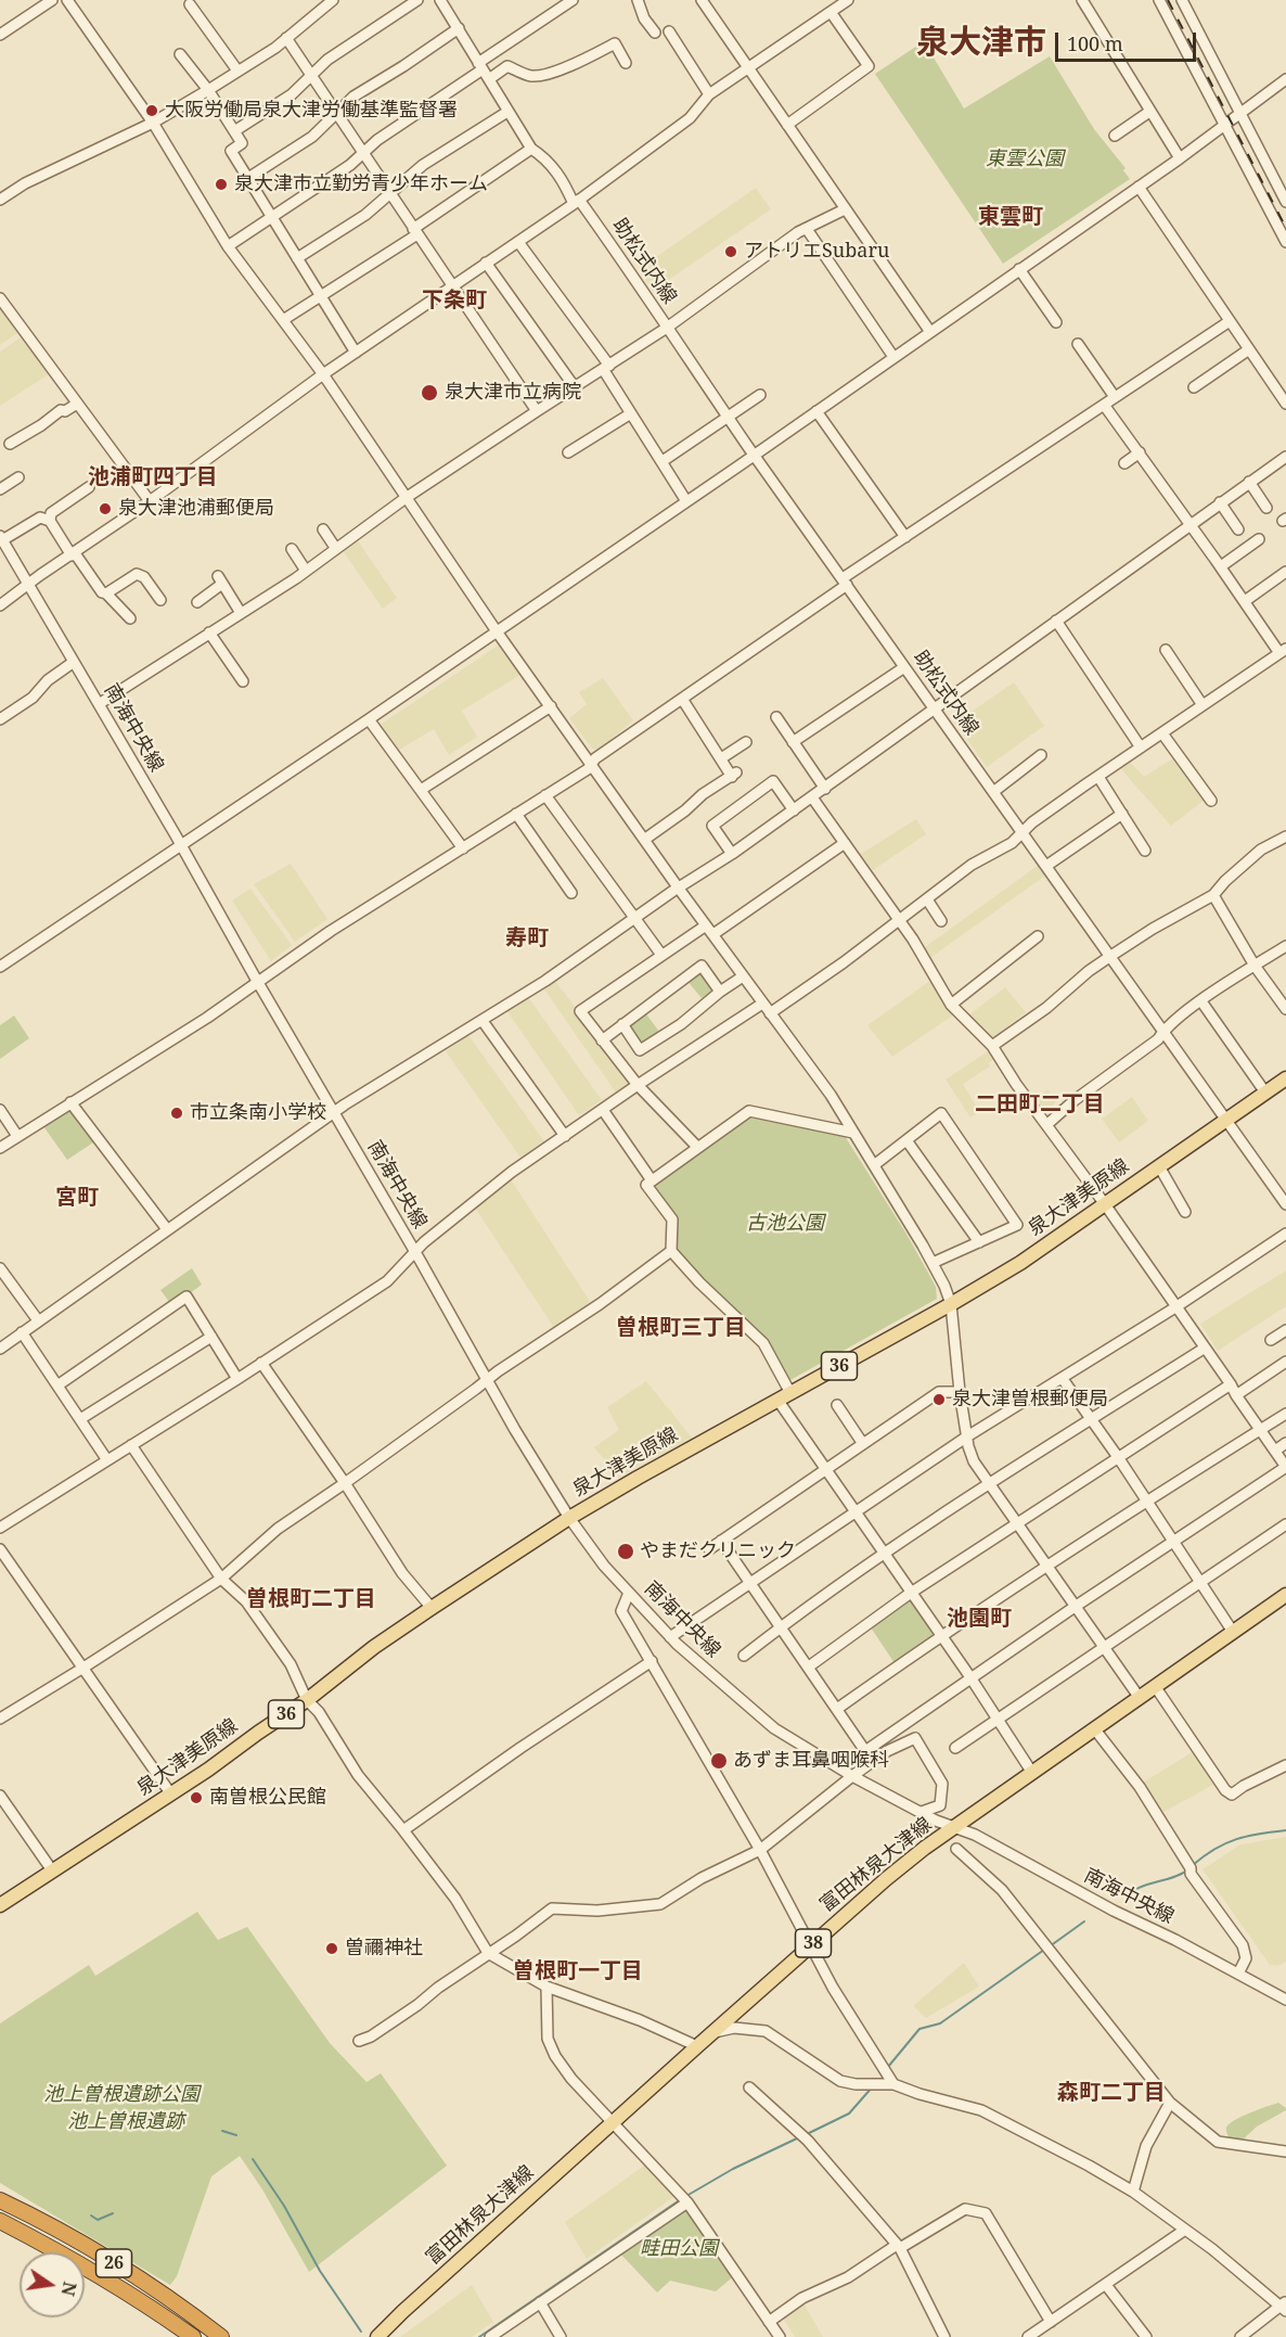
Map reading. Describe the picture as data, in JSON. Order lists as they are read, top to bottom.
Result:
{
  "streets": {
    "highway": ["26"],
    "main road": [
      "泉大津美原線",
      "36",
      "富田林泉大津線",
      "38"
    ],
    "street": ["助松式内線", "南海中央線"]
  },
  "crossings": [
    ["助松式内線", "泉大津美原線"],
    ["南海中央線", "泉大津美原線"],
    ["南海中央線", "富田林泉大津線"]
  ],
  "districts": [
    "泉大津市",
    "東雲町",
    "下条町",
    "池浦町四丁目",
    "寿町",
    "二田町二丁目",
    "宮町",
    "曽根町三丁目",
    "曽根町二丁目",
    "池園町",
    "曽根町一丁目",
    "森町二丁目"
  ],
  "parks": [
    "東雲公園",
    "古池公園",
    "池上曽根遺跡公園",
    "池上曽根遺跡",
    "畦田公園"
  ],
  "places": [
    "大阪労働局泉大津労働基準監督署",
    "泉大津市立勤労青少年ホーム",
    "アトリエSubaru",
    "泉大津市立病院",
    "泉大津池浦郵便局",
    "市立条南小学校",
    "泉大津曽根郵便局",
    "やまだクリニック",
    "あずま耳鼻咽喉科",
    "南曽根公民館",
    "曽禰神社"
  ],
  "scale_bar": "100 m",
  "north": "right"
}
